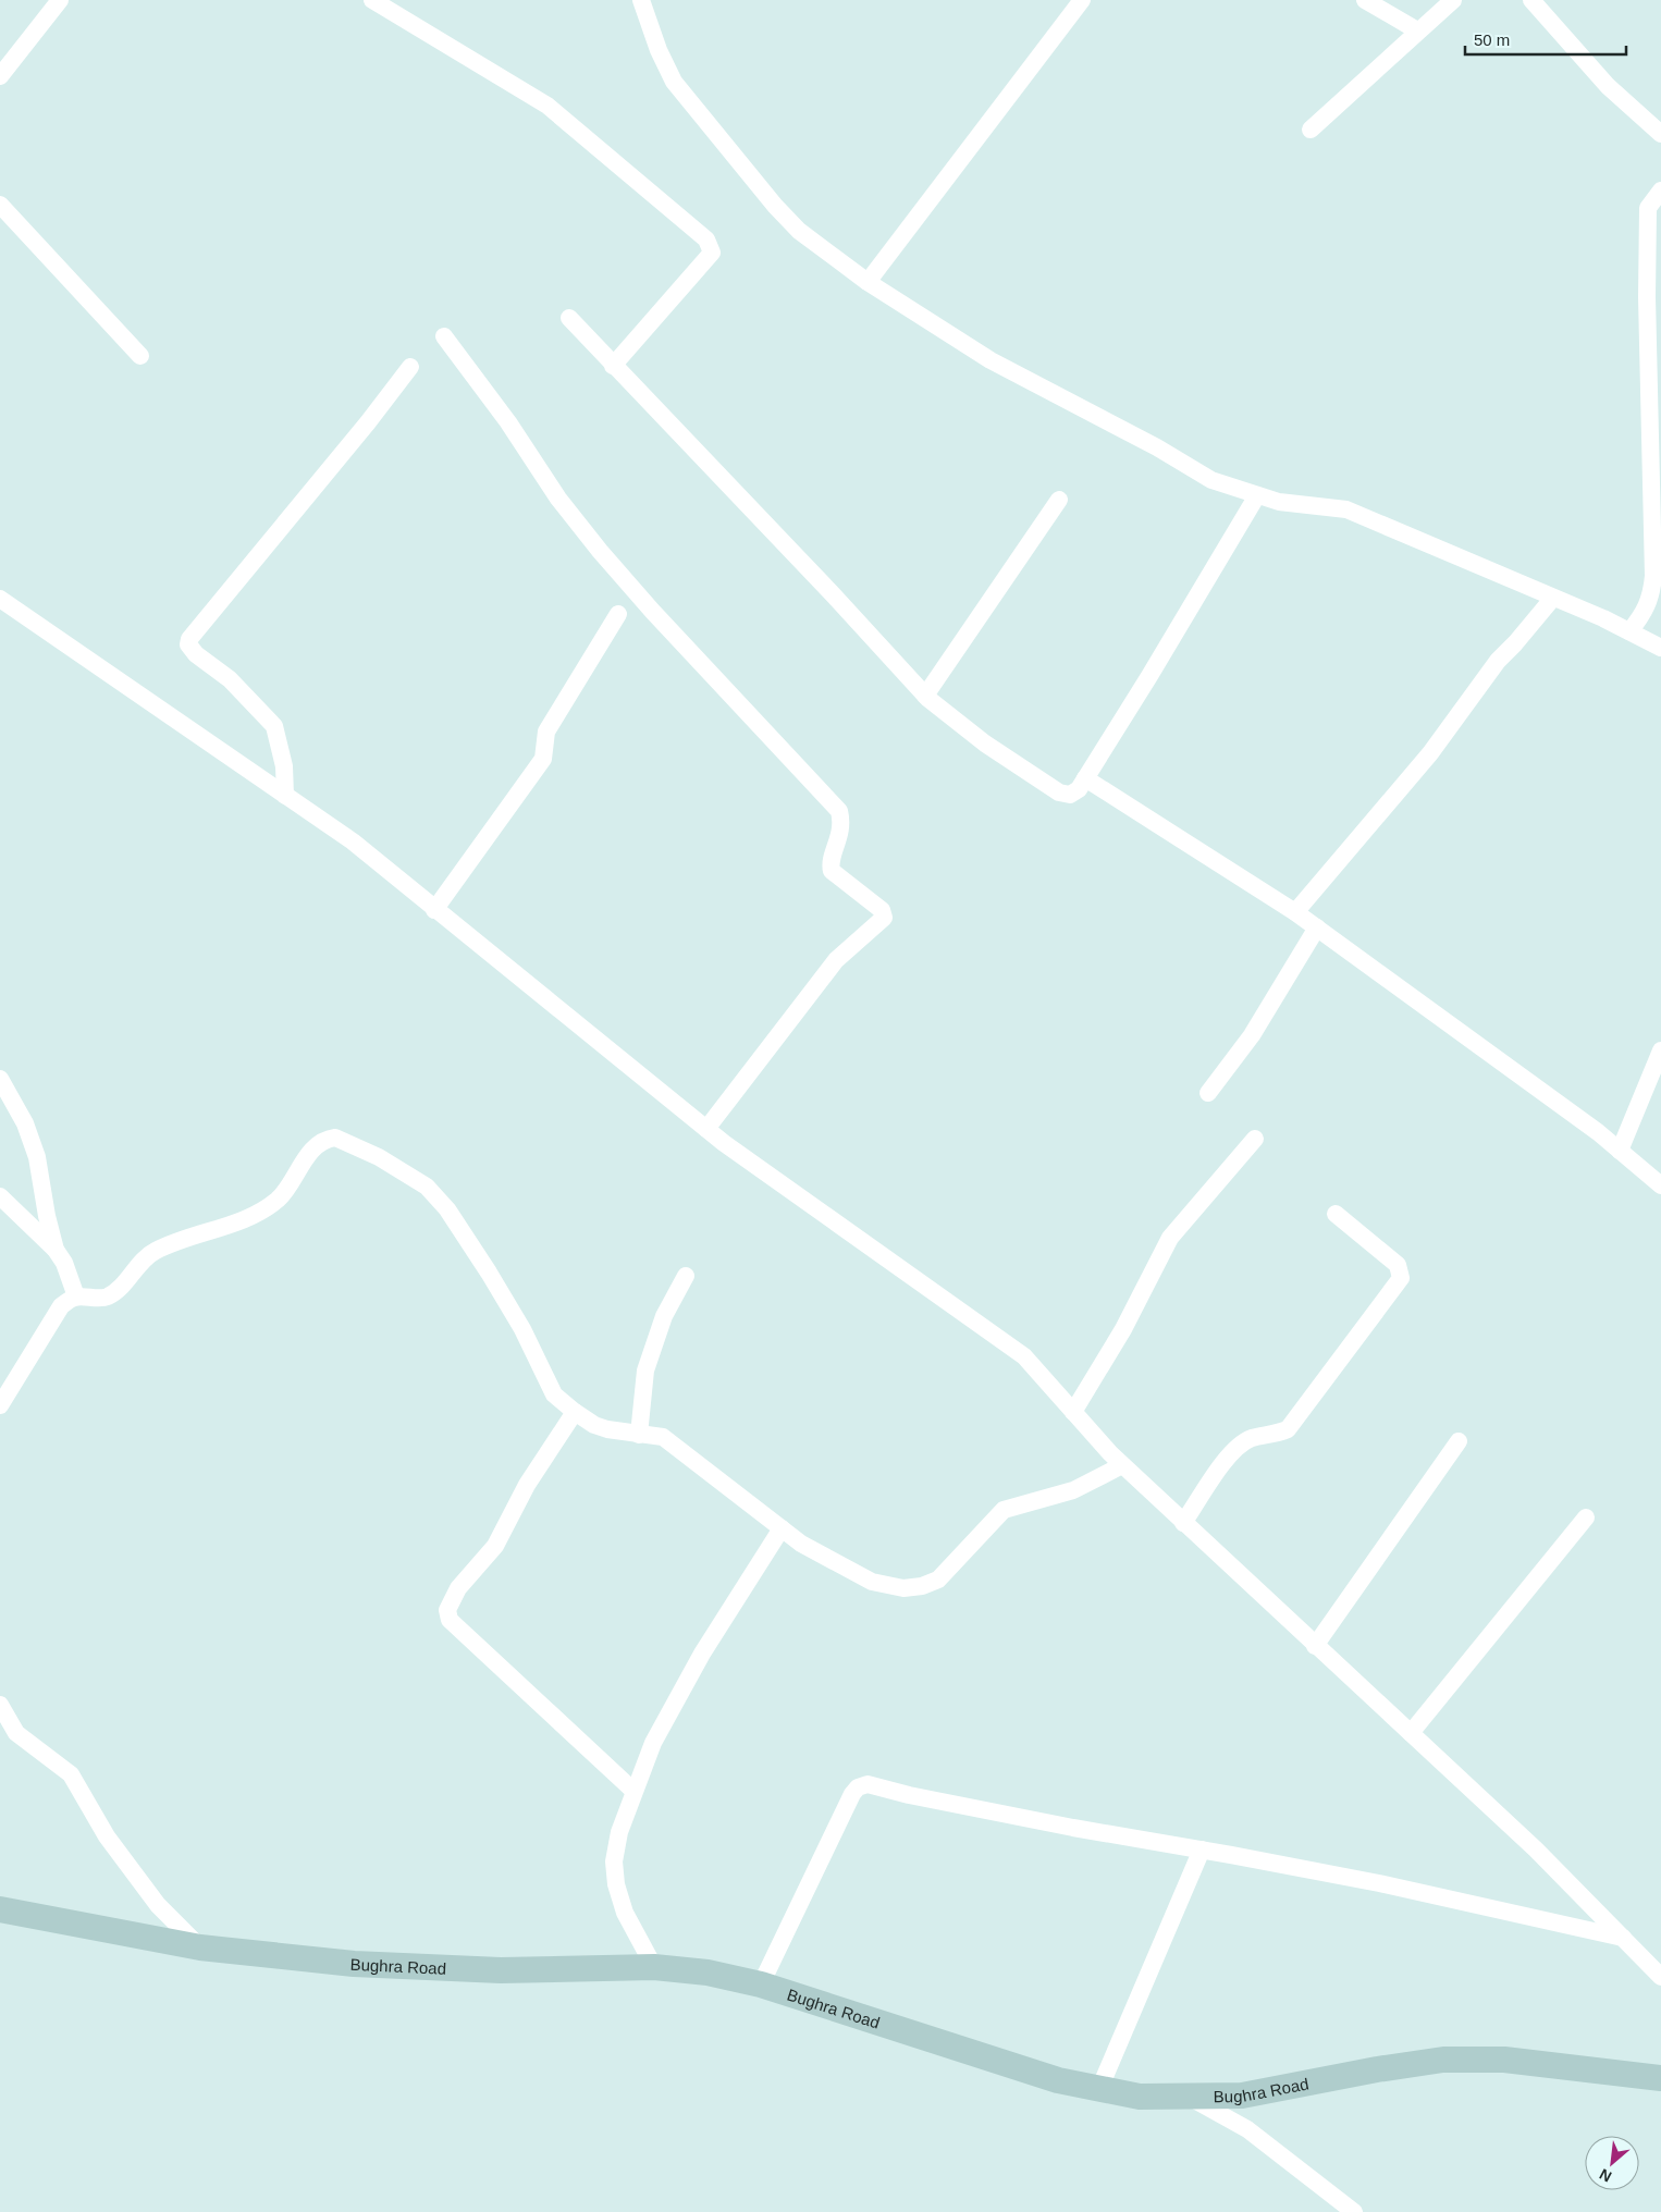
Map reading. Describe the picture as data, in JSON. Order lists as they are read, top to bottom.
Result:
{
  "streets": {
    "street": ["Bughra Road"]
  },
  "scale_bar": "50 m",
  "north": "bottom left"
}
